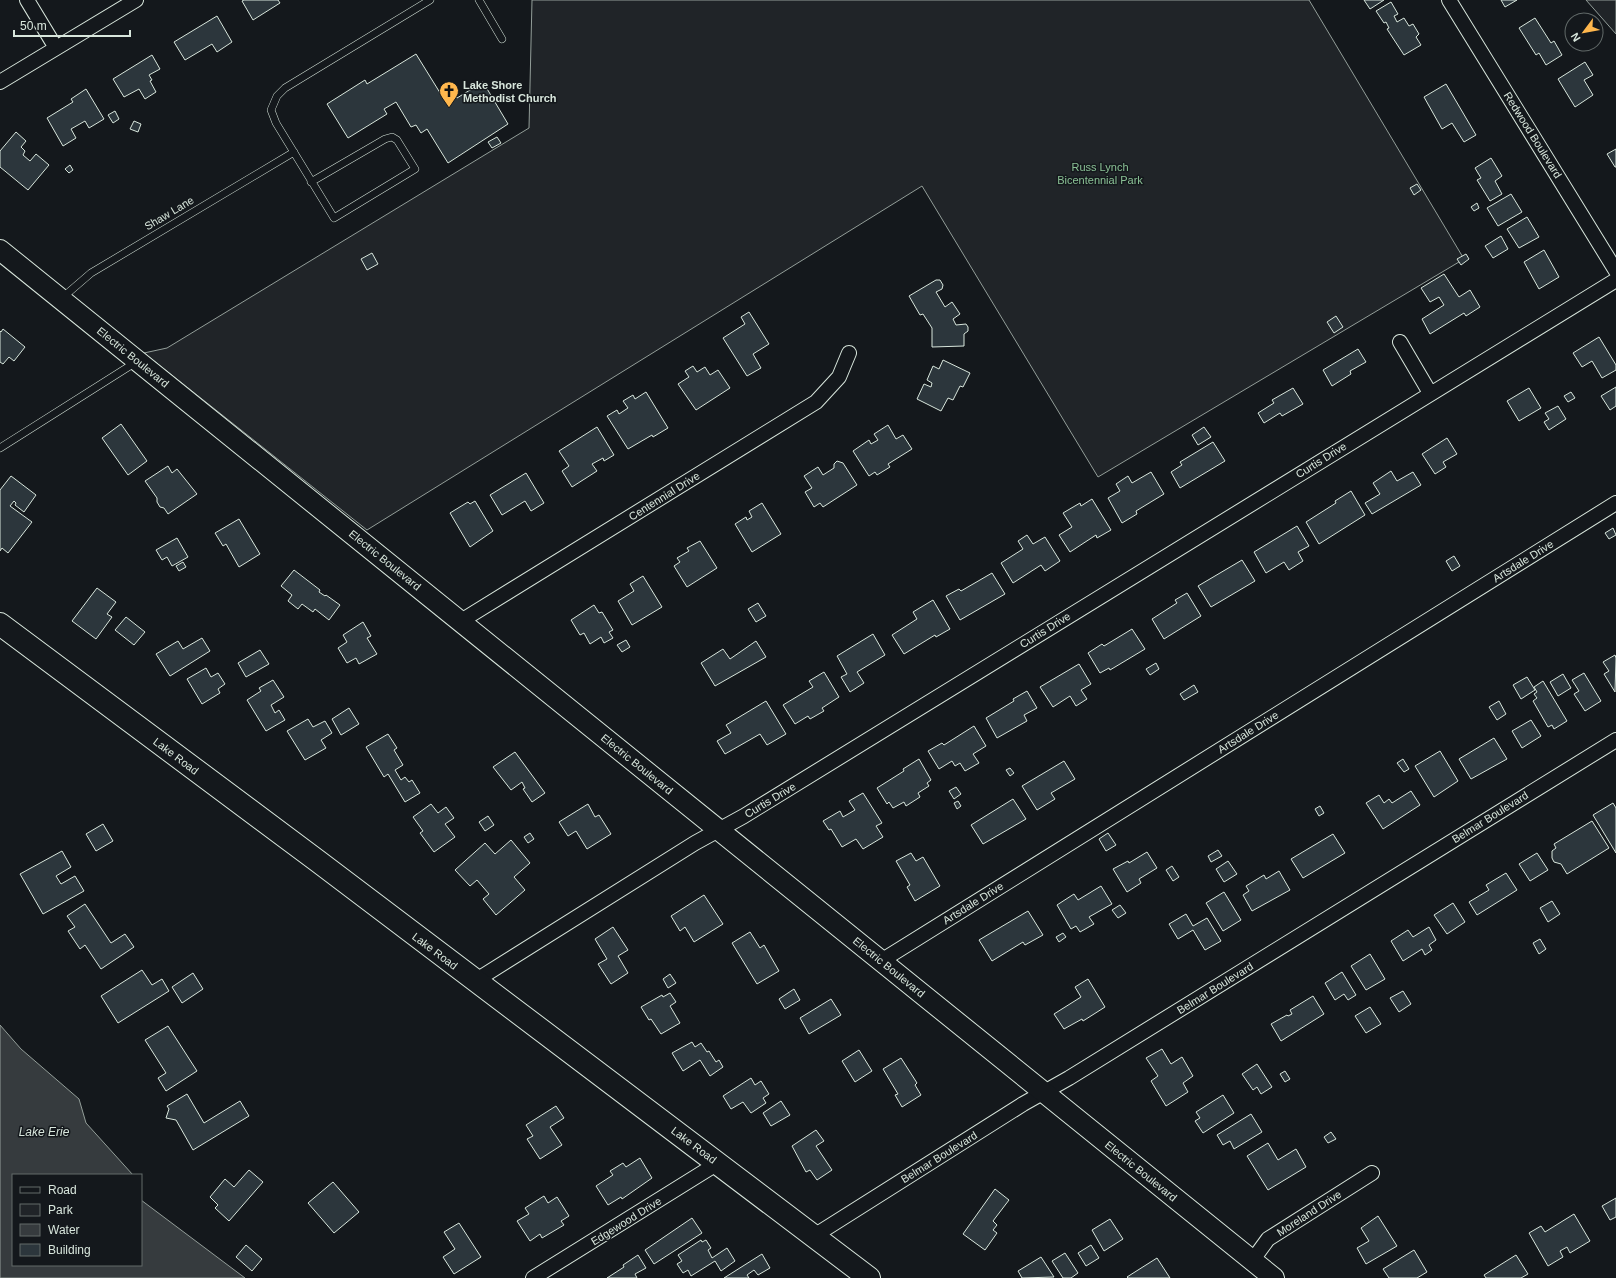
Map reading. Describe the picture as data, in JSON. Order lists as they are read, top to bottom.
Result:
{
  "streets": {
    "main road": ["Lake Road"],
    "street": [
      "Redwood Boulevard",
      "Electric Boulevard",
      "Curtis Drive",
      "Centennial Drive",
      "Artsdale Drive",
      "Belmar Boulevard",
      "Moreland Drive",
      "Edgewood Drive"
    ],
    "lane": ["Shaw Lane"]
  },
  "crossings": [
    ["Shaw Lane", "Electric Boulevard"],
    ["Electric Boulevard", "Curtis Drive"],
    ["Electric Boulevard", "Centennial Drive"],
    ["Electric Boulevard", "Artsdale Drive"],
    ["Electric Boulevard", "Belmar Boulevard"],
    ["Electric Boulevard", "Moreland Drive"],
    ["Curtis Drive", "Lake Road"],
    ["Lake Road", "Belmar Boulevard"],
    ["Lake Road", "Edgewood Drive"]
  ],
  "water": ["Lake Erie"],
  "parks": ["Russ Lynch Bicentennial Park"],
  "places": {
    "church": ["Lake Shore Methodist Church"]
  },
  "legend": [
    "Road",
    "Park",
    "Water",
    "Building"
  ],
  "scale_bar": "50 m",
  "north": "bottom left"
}
